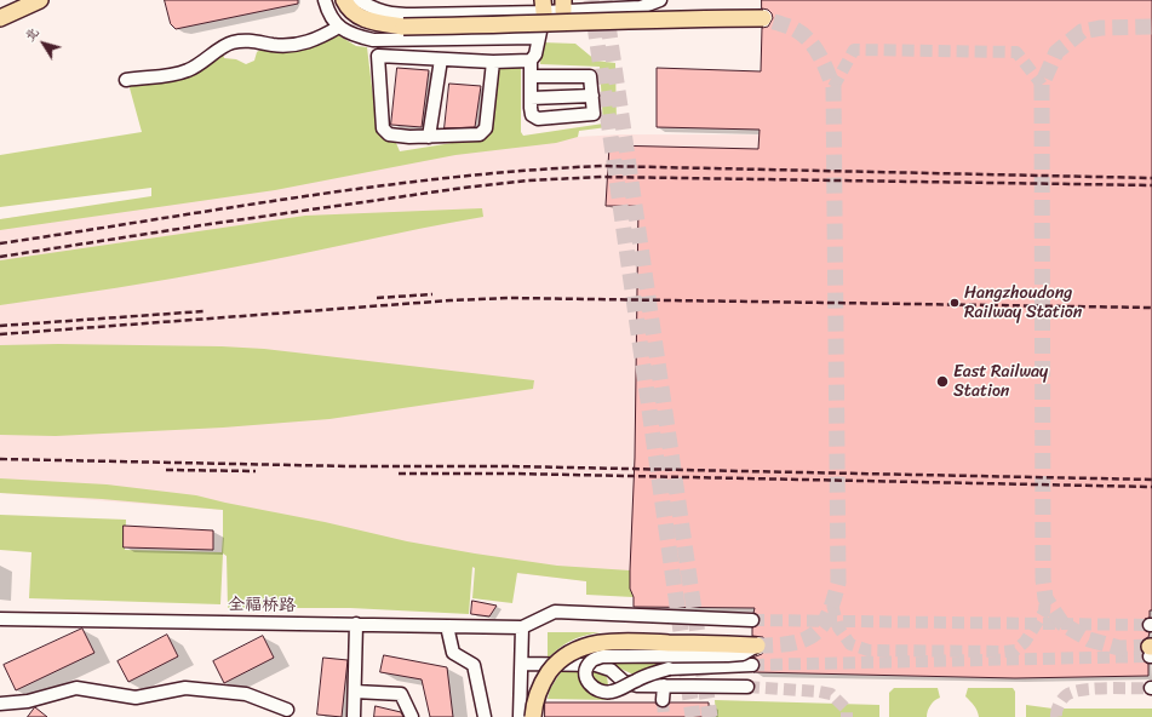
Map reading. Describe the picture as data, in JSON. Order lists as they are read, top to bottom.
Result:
{
  "streets": {
    "street": ["全福桥路"]
  },
  "places": ["Hangzhoudong Railway Station", "East Railway Station"],
  "north": "top left"
}
